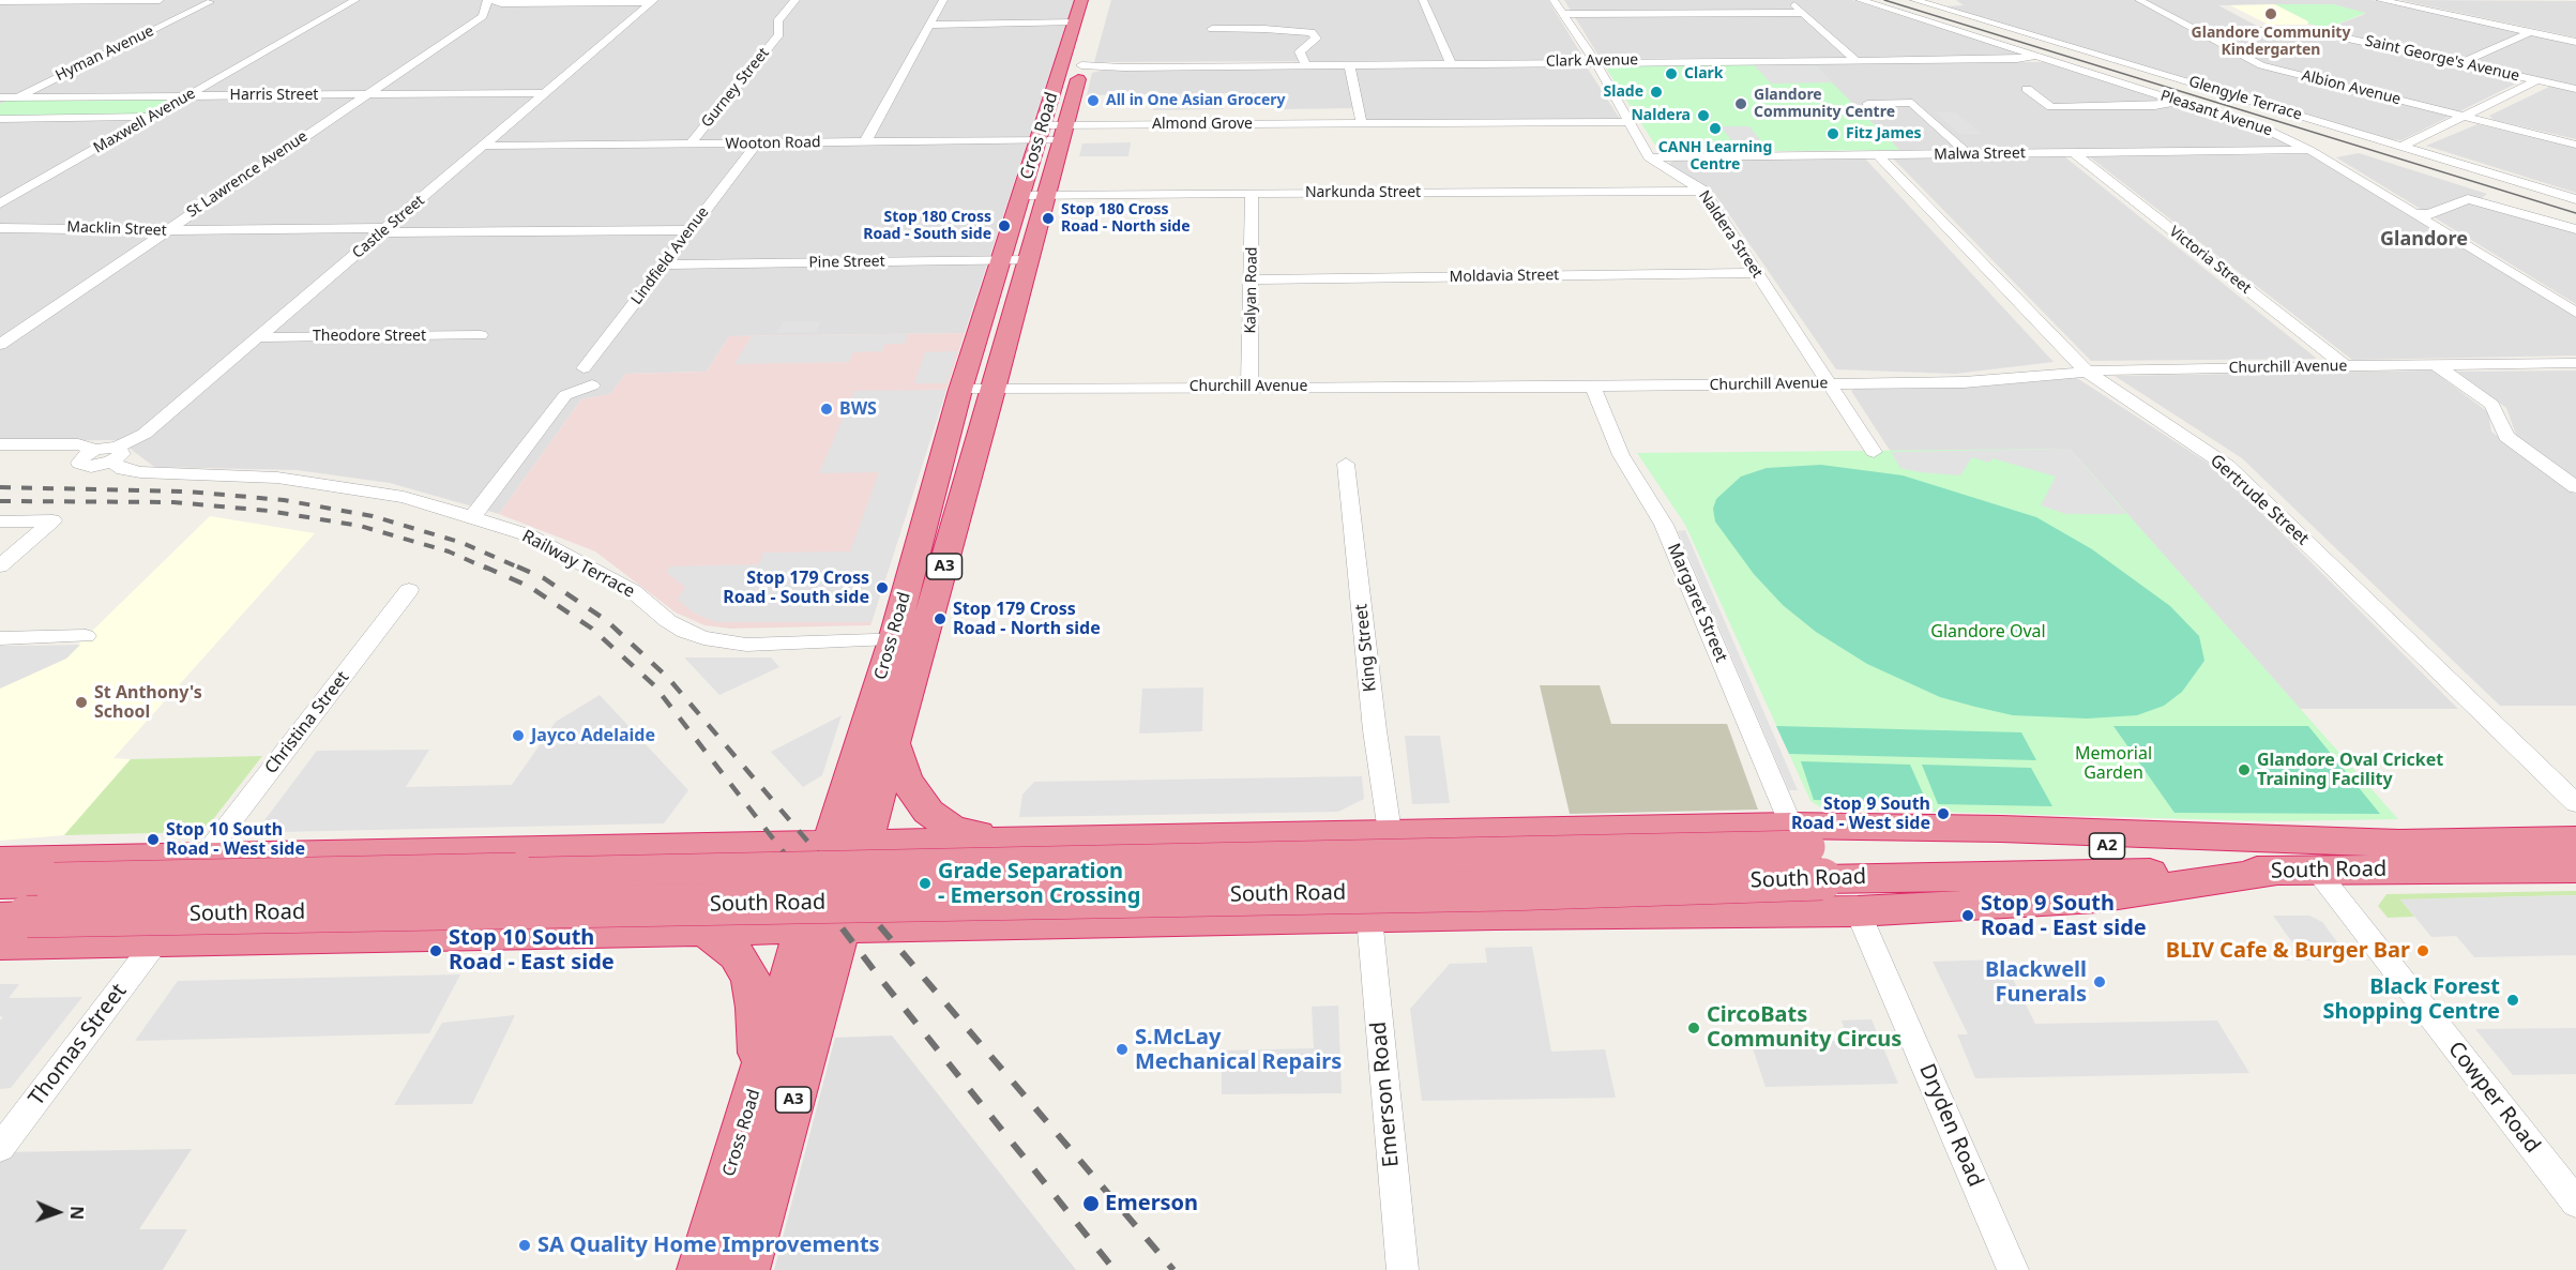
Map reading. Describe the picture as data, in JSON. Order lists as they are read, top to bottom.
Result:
{
  "streets": {
    "highway": [
      "Cross Road",
      "A3",
      "A2",
      "South Road"
    ],
    "street": [
      "Hyman Avenue",
      "Saint George's Avenue",
      "Clark Avenue",
      "Gurney Street",
      "Albion Avenue",
      "Harris Street",
      "Glengyle Terrace",
      "Pleasant Avenue",
      "Maxwell Avenue",
      "Almond Grove",
      "Wooton Road",
      "Malwa Street",
      "St Lawrence Avenue",
      "Narkunda Street",
      "Castle Street",
      "Macklin Street",
      "Naldera Street",
      "Lindfield Avenue",
      "Victoria Street",
      "Pine Street",
      "Moldavia Street",
      "Kalyan Road",
      "Theodore Street",
      "Churchill Avenue",
      "Gertrude Street",
      "Railway Terrace",
      "Margaret Street",
      "King Street",
      "Christina Street",
      "Thomas Street",
      "Emerson Road",
      "Cowper Road",
      "Dryden Road"
    ]
  },
  "crossings": [
    ["Hyman Avenue", "Harris Street"],
    ["Saint George's Avenue", "Albion Avenue"],
    ["Clark Avenue", "Pleasant Avenue"],
    ["Clark Avenue", "Cross Road"],
    ["Gurney Street", "Wooton Road"],
    ["Harris Street", "Maxwell Avenue"],
    ["Harris Street", "St Lawrence Avenue"],
    ["Harris Street", "Castle Street"],
    ["Pleasant Avenue", "Malwa Street"],
    ["Almond Grove", "Cross Road"],
    ["Almond Grove", "Wooton Road"],
    ["Cross Road", "Wooton Road"],
    ["Cross Road", "Narkunda Street"],
    ["Cross Road", "Pine Street"],
    ["Cross Road", "Churchill Avenue"],
    ["Cross Road", "Railway Terrace"],
    ["Wooton Road", "Castle Street"],
    ["Wooton Road", "Lindfield Avenue"],
    ["Malwa Street", "Naldera Street"],
    ["Malwa Street", "Victoria Street"],
    ["Malwa Street", "Gertrude Street"],
    ["St Lawrence Avenue", "Macklin Street"],
    ["Narkunda Street", "Naldera Street"],
    ["Narkunda Street", "Kalyan Road"],
    ["Castle Street", "Macklin Street"],
    ["Castle Street", "Theodore Street"],
    ["Castle Street", "Railway Terrace"],
    ["Macklin Street", "Lindfield Avenue"],
    ["Naldera Street", "Moldavia Street"],
    ["Naldera Street", "Churchill Avenue"],
    ["Lindfield Avenue", "Pine Street"],
    ["Victoria Street", "Churchill Avenue"],
    ["Moldavia Street", "Kalyan Road"],
    ["Kalyan Road", "Churchill Avenue"],
    ["Churchill Avenue", "Gertrude Street"],
    ["Churchill Avenue", "Margaret Street"],
    ["Margaret Street", "South Road"],
    ["South Road", "Cowper Road"]
  ],
  "districts": ["Glandore"],
  "parks": ["Glandore Oval", "Memorial Garden"],
  "places": [
    "Glandore Community Kindergarten",
    "Clark",
    "Slade",
    "All in One Asian Grocery",
    "Glandore Community Centre",
    "Naldera",
    "CANH Learning Centre",
    "Fitz James",
    "Stop 180 Cross Road - North side",
    "Stop 180 Cross Road - South side",
    "BWS",
    "Stop 179 Cross Road - South side",
    "Stop 179 Cross Road - North side",
    "St Anthony's School",
    "Jayco Adelaide",
    "Glandore Oval Cricket Training Facility",
    "Stop 9 South Road - West side",
    "Stop 10 South Road - West side",
    "Grade Separation - Emerson Crossing",
    "Stop 9 South Road - East side",
    "Stop 10 South Road - East side",
    "BLIV Cafe & Burger Bar",
    "Blackwell Funerals",
    "Black Forest Shopping Centre",
    "CircoBats Community Circus",
    "S.McLay Mechanical Repairs",
    "Emerson",
    "SA Quality Home Improvements"
  ],
  "north": "right"
}
